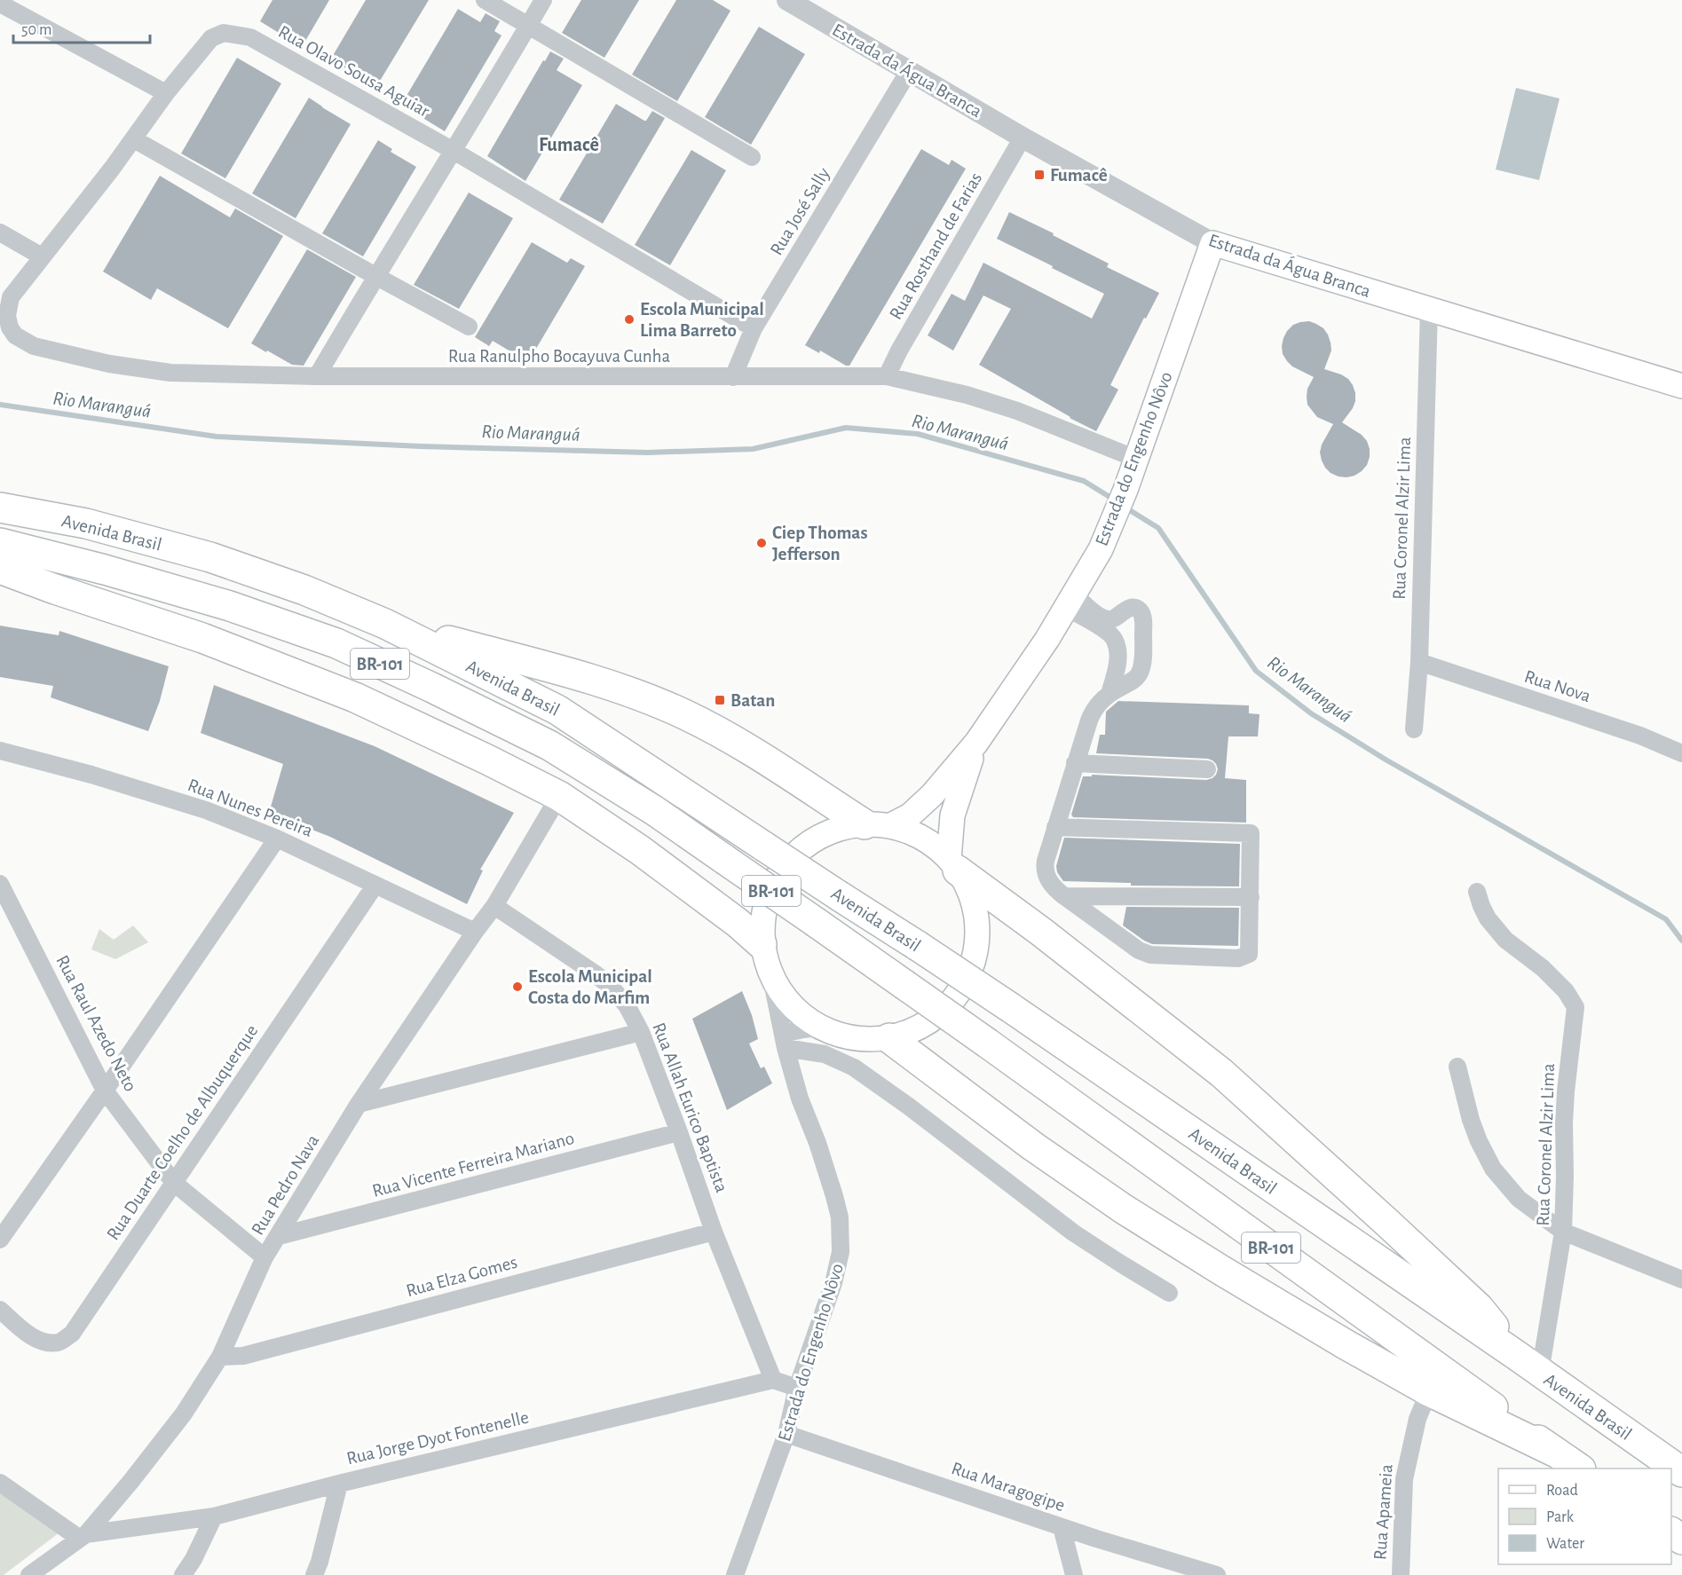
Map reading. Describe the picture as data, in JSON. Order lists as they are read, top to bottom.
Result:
{
  "streets": {
    "highway": ["Avenida Brasil", "BR-101"],
    "main road": ["Estrada da Água Branca", "Estrada do Engenho Nôvo"],
    "street": [
      "Rua Olavo Sousa Aguiar",
      "Rua José Sally",
      "Rua Rosthand de Farias",
      "Rua Ranulpho Bocayuva Cunha",
      "Rua Coronel Alzir Lima",
      "Rua Nova",
      "Rua Nunes Pereira",
      "Rua Raul Azedo Neto",
      "Rua Allah Eurico Baptista",
      "Rua Duarte Coelho de Albuquerque",
      "Rua Vicente Ferreira Mariano",
      "Rua Pedro Nava",
      "Rua Elza Gomes",
      "Rua Jorge Dyot Fontenelle",
      "Rua Maragogipe",
      "Rua Apameia"
    ]
  },
  "crossings": [
    ["Estrada da Água Branca", "Rua José Sally"],
    ["Estrada da Água Branca", "Rua Rosthand de Farias"],
    ["Estrada da Água Branca", "Estrada do Engenho Nôvo"],
    ["Estrada da Água Branca", "Rua Coronel Alzir Lima"],
    ["Rua Olavo Sousa Aguiar", "Rua José Sally"],
    ["Rua Olavo Sousa Aguiar", "Rua Ranulpho Bocayuva Cunha"],
    ["Rua José Sally", "Rua Ranulpho Bocayuva Cunha"],
    ["Rua Rosthand de Farias", "Rua Ranulpho Bocayuva Cunha"],
    ["Rua Ranulpho Bocayuva Cunha", "Estrada do Engenho Nôvo"],
    ["Estrada do Engenho Nôvo", "Rua Maragogipe"],
    ["Rua Coronel Alzir Lima", "Avenida Brasil"],
    ["Rua Coronel Alzir Lima", "Rua Nova"],
    ["Rua Nunes Pereira", "Rua Duarte Coelho de Albuquerque"],
    ["Rua Nunes Pereira", "Rua Pedro Nava"],
    ["Rua Raul Azedo Neto", "Rua Duarte Coelho de Albuquerque"],
    ["Rua Raul Azedo Neto", "Rua Pedro Nava"],
    ["Rua Allah Eurico Baptista", "Rua Vicente Ferreira Mariano"],
    ["Rua Allah Eurico Baptista", "Rua Pedro Nava"],
    ["Rua Allah Eurico Baptista", "Rua Elza Gomes"],
    ["Rua Allah Eurico Baptista", "Rua Jorge Dyot Fontenelle"],
    ["Rua Vicente Ferreira Mariano", "Rua Pedro Nava"],
    ["Rua Pedro Nava", "Rua Elza Gomes"],
    ["Rua Pedro Nava", "Rua Jorge Dyot Fontenelle"]
  ],
  "districts": ["Fumacê"],
  "water": ["Rio Maranguá"],
  "places": {
    "transit": ["Fumacê", "Batan"],
    "other": ["Escola Municipal Lima Barreto", "Ciep Thomas Jefferson", "Escola Municipal Costa do Marfim"]
  },
  "legend": ["Road", "Park", "Water"],
  "scale_bar": "50 m"
}
